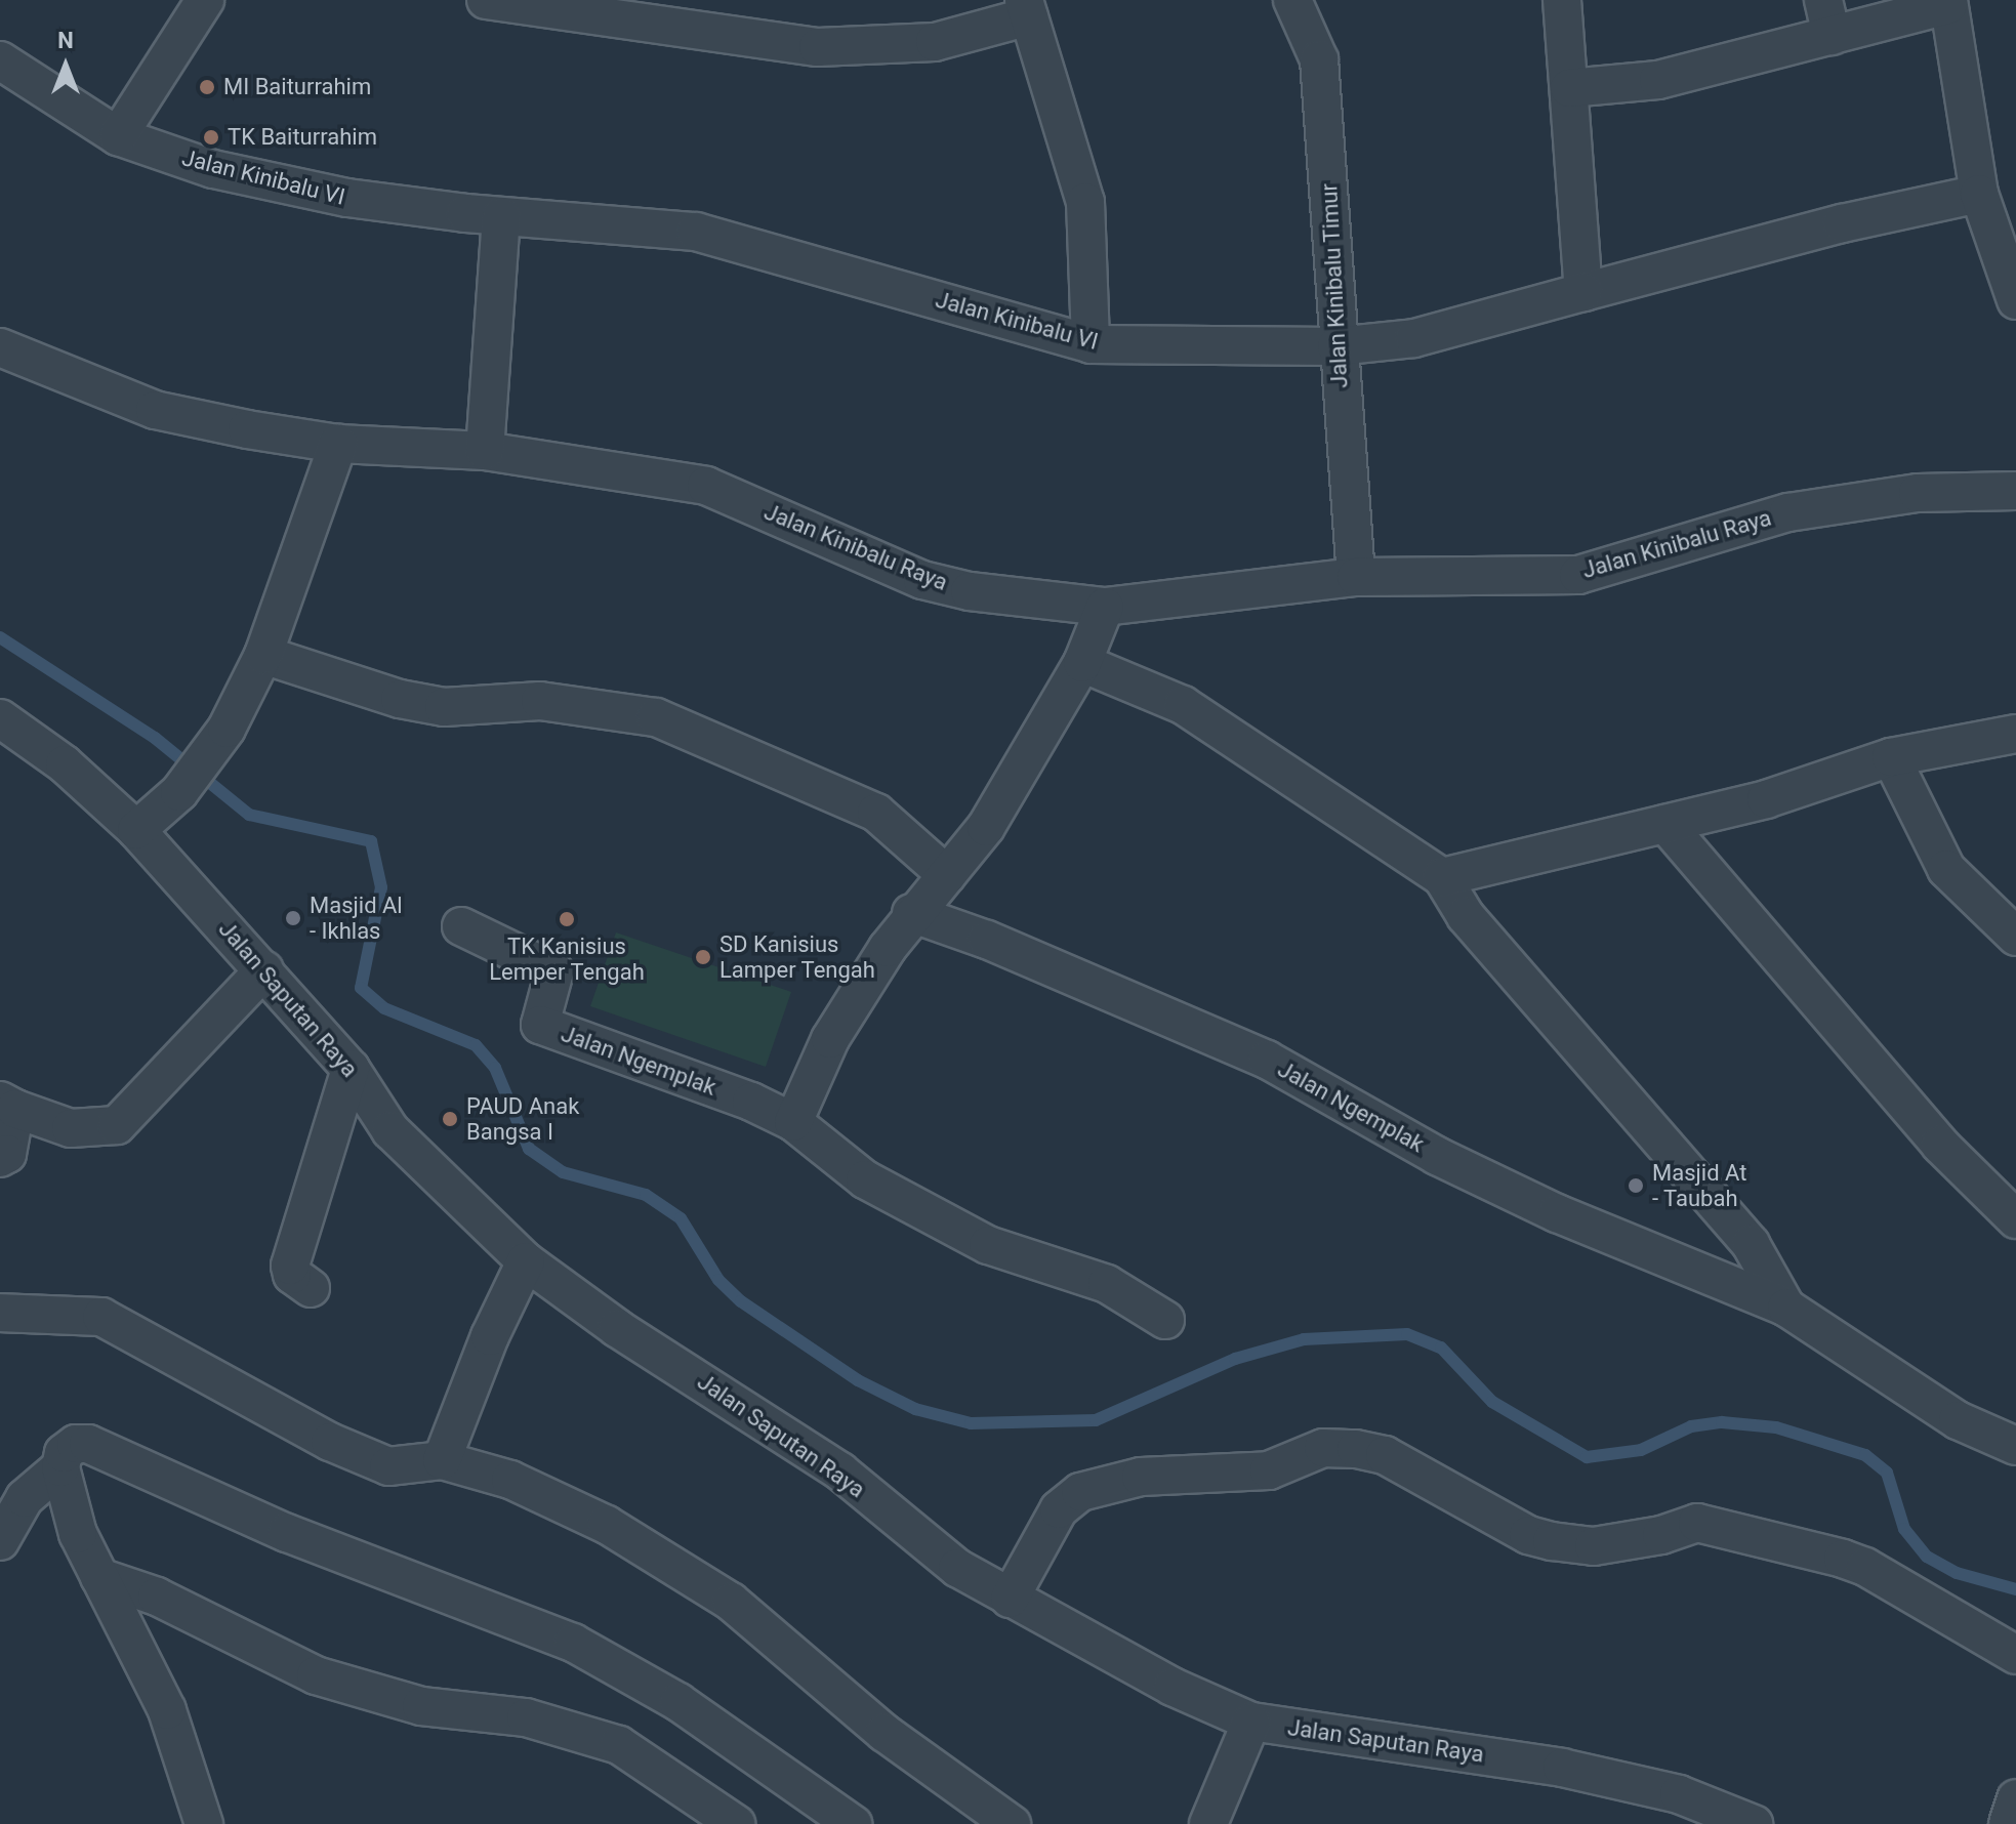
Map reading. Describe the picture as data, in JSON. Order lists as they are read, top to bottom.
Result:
{
  "streets": {
    "street": [
      "Jalan Kinibalu VI",
      "Jalan Kinibalu Timur",
      "Jalan Kinibalu Raya",
      "Jalan Saputan Raya",
      "Jalan Ngemplak"
    ]
  },
  "crossings": [
    ["Jalan Kinibalu VI", "Jalan Kinibalu Timur"],
    ["Jalan Kinibalu Timur", "Jalan Kinibalu Raya"]
  ],
  "places": [
    "MI Baiturrahim",
    "TK Baiturrahim",
    "Masjid Al - Ikhlas",
    "TK Kanisius Lemper Tengah",
    "SD Kanisius Lamper Tengah",
    "PAUD Anak Bangsa I",
    "Masjid At - Taubah"
  ],
  "north": "top"
}
